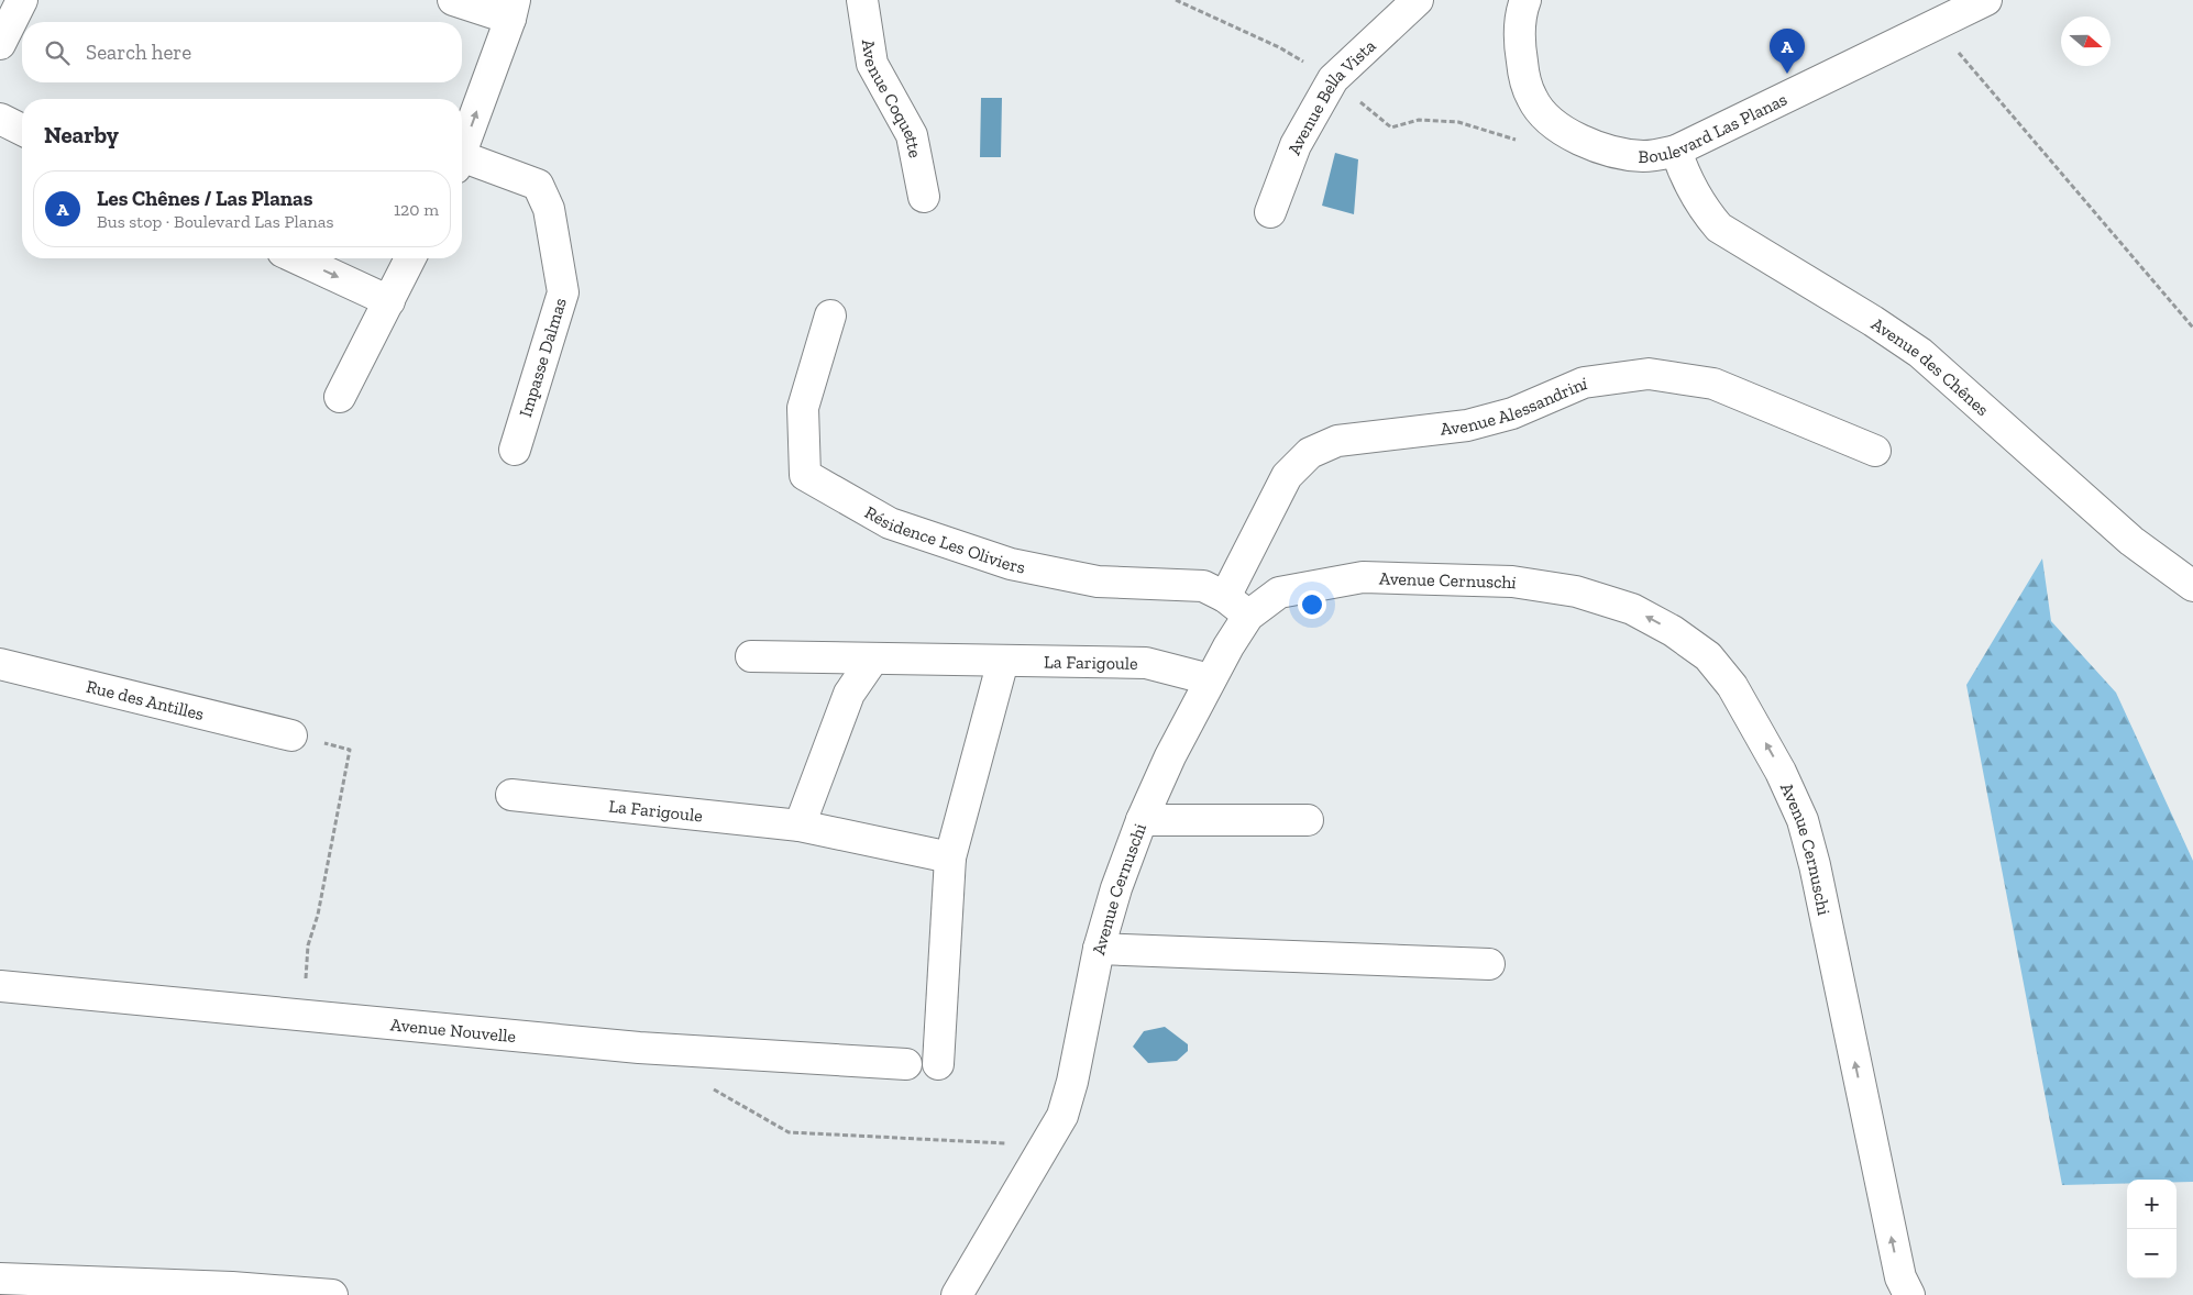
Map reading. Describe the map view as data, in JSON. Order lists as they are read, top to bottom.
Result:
{
  "streets": {
    "street": [
      "Avenue Coquette",
      "Avenue Bella Vista",
      "Boulevard Las Planas",
      "Impasse Dalmas",
      "Avenue des Chênes",
      "Avenue Alessandrini",
      "Résidence Les Oliviers",
      "Avenue Cernuschi",
      "La Farigoule",
      "Rue des Antilles",
      "Avenue Nouvelle"
    ]
  },
  "crossings": [
    ["Boulevard Las Planas", "Avenue des Chênes"],
    ["Avenue Alessandrini", "Résidence Les Oliviers"],
    ["Résidence Les Oliviers", "Avenue Cernuschi"],
    ["Avenue Cernuschi", "La Farigoule"]
  ],
  "one_way": ["Avenue Cernuschi"],
  "north": "right",
  "page": {
    "search": "Search here",
    "pins": "A",
    "heading": "Nearby",
    "list": [
      {
        "mark": "A",
        "name": "Les Chênes / Las Planas",
        "note": "Bus stop · Boulevard Las Planas",
        "value": "120 m"
      }
    ],
    "map_buttons": ["+", "−"]
  }
}
